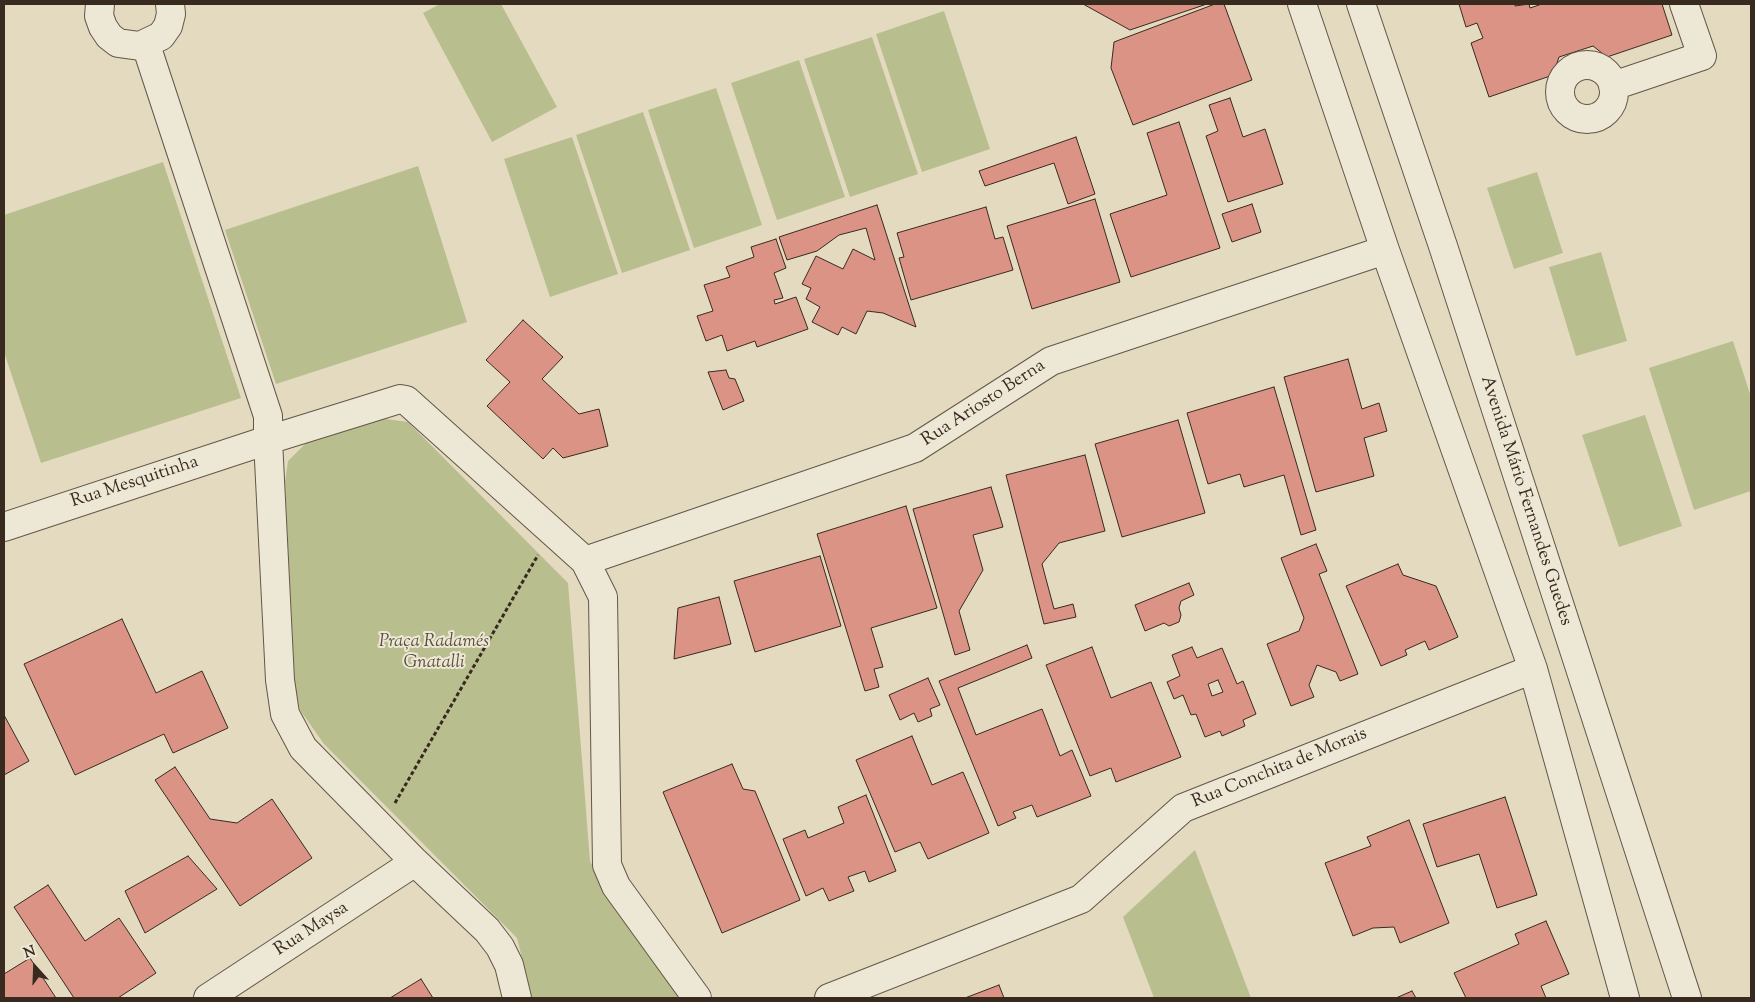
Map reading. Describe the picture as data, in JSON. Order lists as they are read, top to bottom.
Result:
{
  "streets": {
    "street": [
      "Rua Ariosto Berna",
      "Rua Mesquitinha",
      "Avenida Mário Fernandes Guedes",
      "Rua Conchita de Morais",
      "Rua Maysa"
    ]
  },
  "parks": ["Praça Radamés Gnatalli"],
  "north": "top"
}
